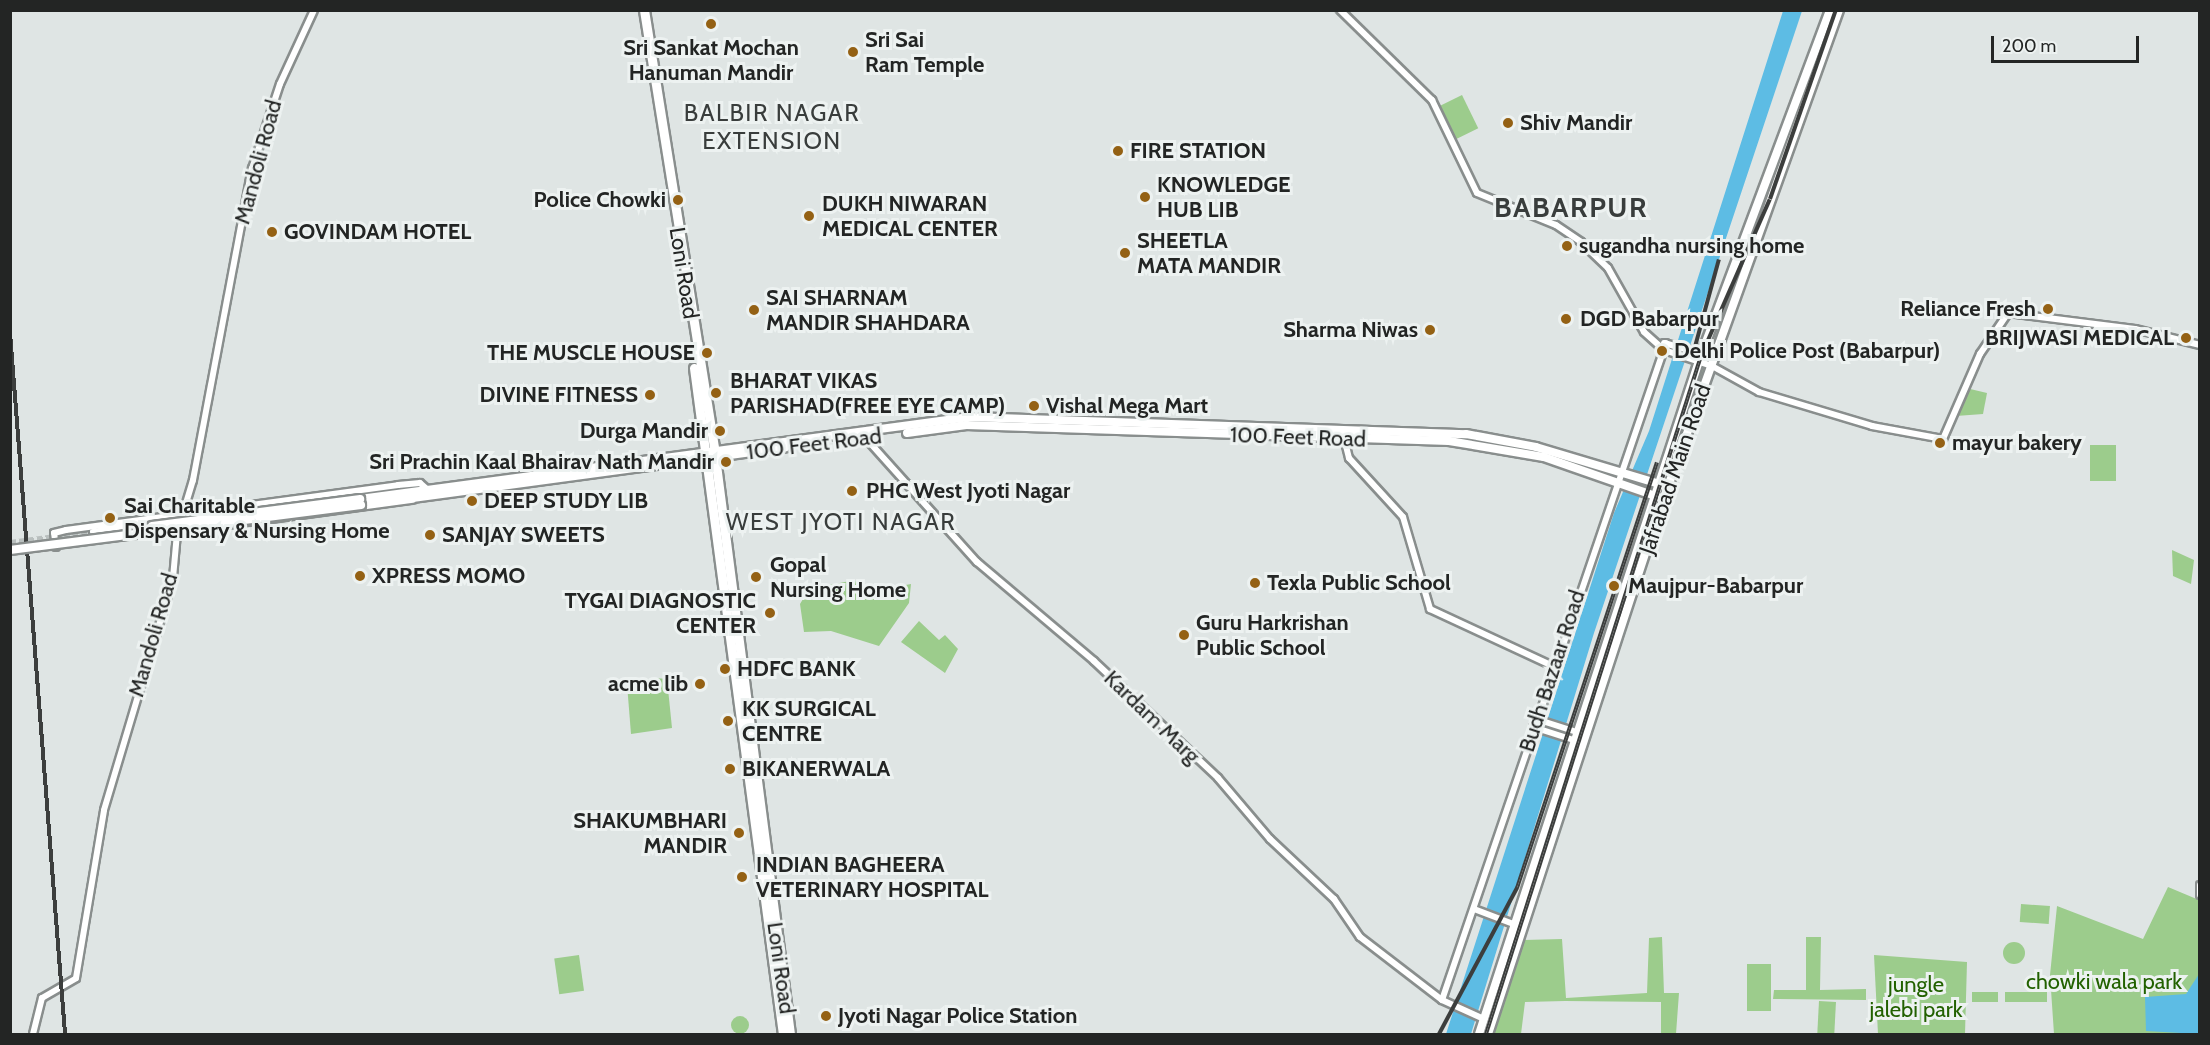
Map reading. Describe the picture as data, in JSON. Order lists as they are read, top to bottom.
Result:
{
  "streets": {
    "highway": ["Loni Road"],
    "main road": ["100 Feet Road", "Jafrabad Main Road"],
    "street": ["Mandoli Road", "Budh Bazaar Road", "Kardam Marg"]
  },
  "crossings": [
    ["Mandoli Road", "100 Feet Road"],
    ["Loni Road", "100 Feet Road"],
    ["100 Feet Road", "Jafrabad Main Road"],
    ["100 Feet Road", "Budh Bazaar Road"],
    ["100 Feet Road", "Kardam Marg"],
    ["Jafrabad Main Road", "Kardam Marg"],
    ["Budh Bazaar Road", "Kardam Marg"]
  ],
  "districts": ["BALBIR NAGAR EXTENSION", "BABARPUR", "WEST JYOTI NAGAR"],
  "parks": ["chowki wala park", "jungle jalebi park"],
  "places": [
    "Sri Sankat Mochan Hanuman Mandir",
    "Sri Sai Ram Temple",
    "Shiv Mandir",
    "FIRE STATION",
    "KNOWLEDGE HUB LIB",
    "Police Chowki",
    "DUKH NIWARAN MEDICAL CENTER",
    "GOVINDAM HOTEL",
    "sugandha nursing home",
    "SHEETLA MATA MANDIR",
    "Reliance Fresh",
    "SAI SHARNAM MANDIR SHAHDARA",
    "DGD Babarpur",
    "Sharma Niwas",
    "BRIJWASI MEDICAL",
    "Delhi Police Post (Babarpur)",
    "THE MUSCLE HOUSE",
    "BHARAT VIKAS PARISHAD(FREE EYE CAMP)",
    "DIVINE FITNESS",
    "Vishal Mega Mart",
    "Durga Mandir",
    "mayur bakery",
    "Sri Prachin Kaal Bhairav Nath Mandir",
    "PHC West Jyoti Nagar",
    "DEEP STUDY LIB",
    "Sai Charitable Dispensary & Nursing Home",
    "SANJAY SWEETS",
    "XPRESS MOMO",
    "Gopal Nursing Home",
    "Texla Public School",
    "Maujpur-Babarpur",
    "TYGAI DIAGNOSTIC CENTER",
    "Guru Harkrishan Public School",
    "HDFC BANK",
    "acme lib",
    "KK SURGICAL CENTRE",
    "BIKANERWALA",
    "SHAKUMBHARI MANDIR",
    "INDIAN BAGHEERA VETERINARY HOSPITAL",
    "Jyoti Nagar Police Station"
  ],
  "scale_bar": "200 m"
}
